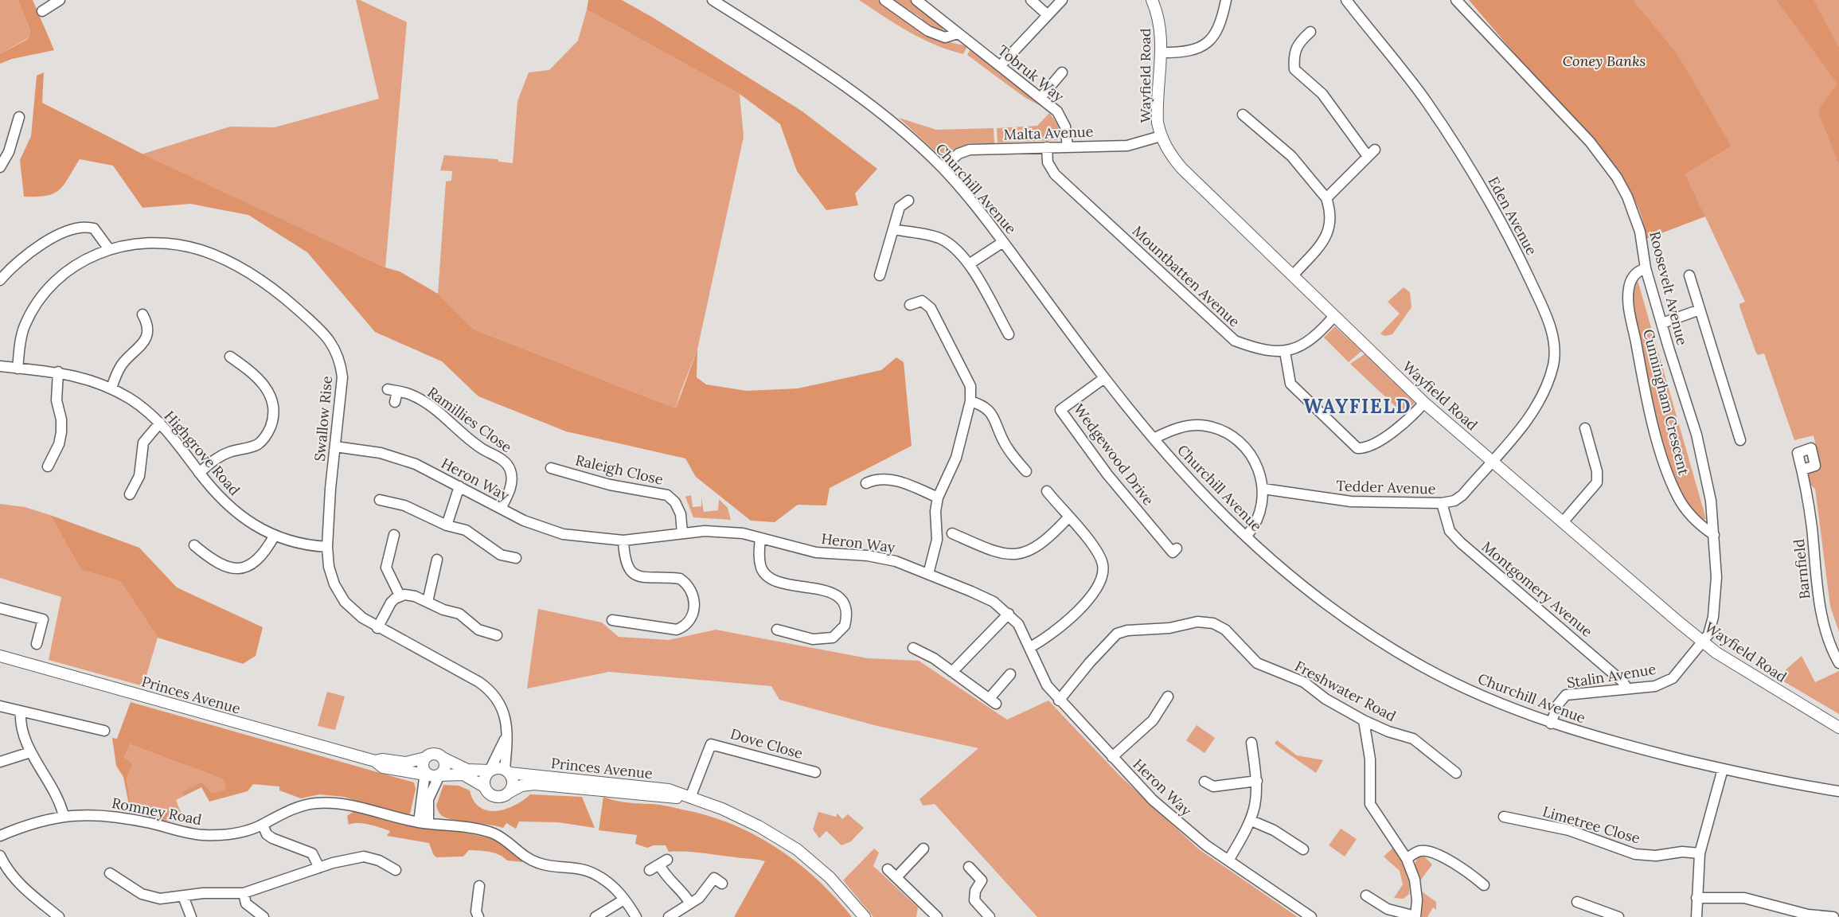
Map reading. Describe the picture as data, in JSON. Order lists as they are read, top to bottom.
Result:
{
  "streets": {
    "street": [
      "Tobruk Way",
      "Wayfield Road",
      "Malta Avenue",
      "Churchill Avenue",
      "Eden Avenue",
      "Mountbatten Avenue",
      "Roosevelt Avenue",
      "Cunningham Crescent",
      "Swallow Rise",
      "Ramillies Close",
      "Highgrove Road",
      "Wedgewood Drive",
      "Raleigh Close",
      "Heron Way",
      "Tedder Avenue",
      "Barnfield",
      "Montgomery Avenue",
      "Stalin Avenue",
      "Freshwater Road",
      "Princes Avenue",
      "Dove Close",
      "Romney Road",
      "Limetree Close"
    ]
  },
  "crossings": [
    ["Tobruk Way", "Malta Avenue"],
    ["Wayfield Road", "Malta Avenue"],
    ["Wayfield Road", "Eden Avenue"],
    ["Wayfield Road", "Mountbatten Avenue"],
    ["Wayfield Road", "Roosevelt Avenue"],
    ["Wayfield Road", "Tedder Avenue"],
    ["Wayfield Road", "Stalin Avenue"],
    ["Malta Avenue", "Churchill Avenue"],
    ["Malta Avenue", "Mountbatten Avenue"],
    ["Churchill Avenue", "Wedgewood Drive"],
    ["Churchill Avenue", "Stalin Avenue"],
    ["Eden Avenue", "Tedder Avenue"],
    ["Roosevelt Avenue", "Cunningham Crescent"],
    ["Roosevelt Avenue", "Stalin Avenue"],
    ["Swallow Rise", "Highgrove Road"],
    ["Swallow Rise", "Heron Way"],
    ["Swallow Rise", "Princes Avenue"],
    ["Ramillies Close", "Heron Way"],
    ["Raleigh Close", "Heron Way"],
    ["Heron Way", "Freshwater Road"],
    ["Tedder Avenue", "Montgomery Avenue"],
    ["Montgomery Avenue", "Stalin Avenue"],
    ["Princes Avenue", "Dove Close"]
  ],
  "districts": ["WAYFIELD"],
  "parks": ["Coney Banks"]
}
